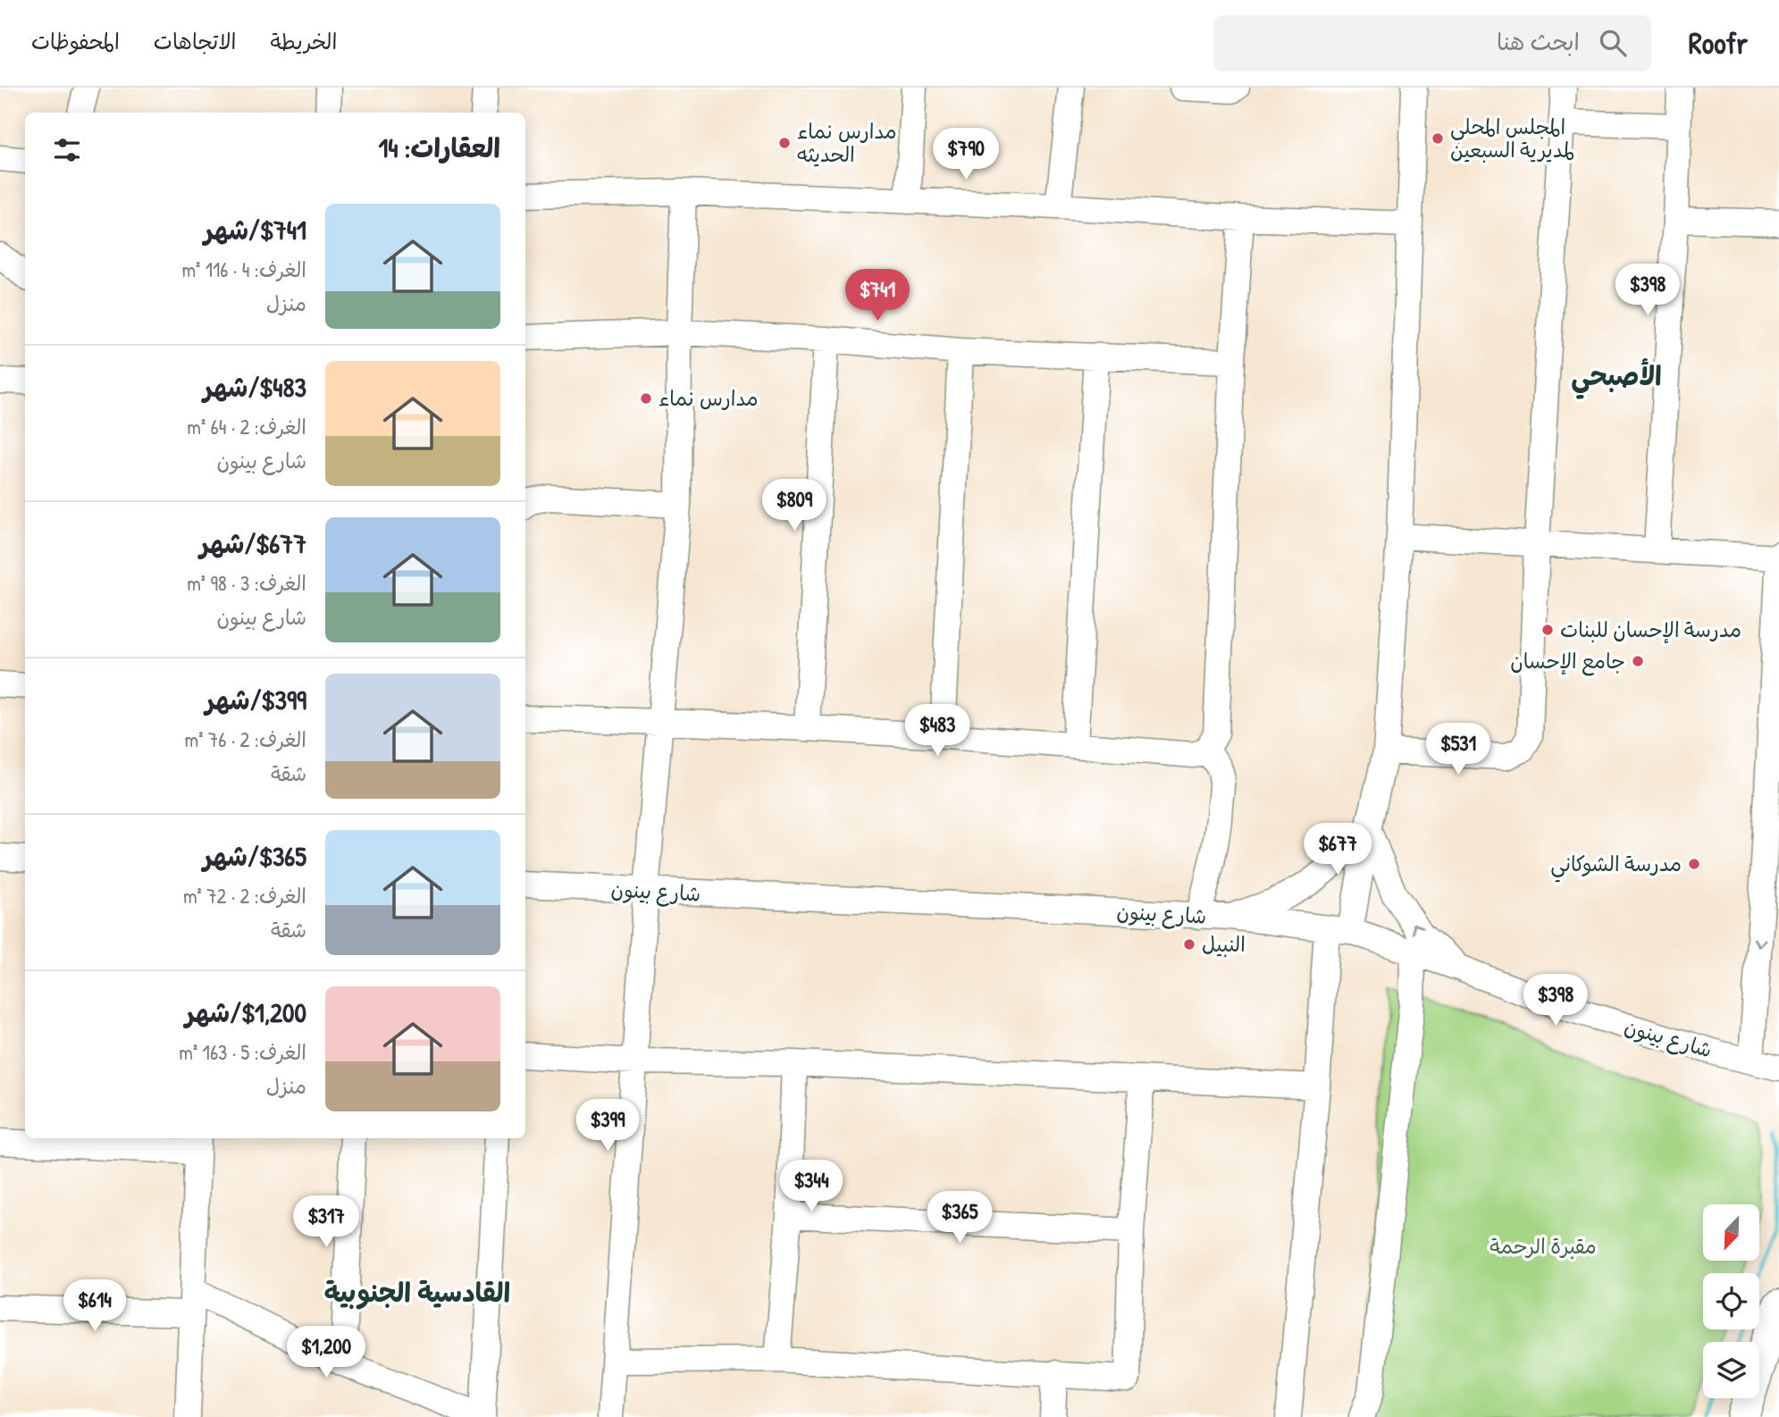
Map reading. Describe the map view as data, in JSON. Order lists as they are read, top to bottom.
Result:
{
  "streets": {
    "street": ["شارع بينون"]
  },
  "districts": ["الأصبحي", "القادسية الجنوبية"],
  "parks": ["مقبرة الرحمة"],
  "places": [
    "المجلس المحلي لمديرية السبعين",
    "مدارس نماء الحديثه",
    "مدارس نماء",
    "مدرسة الإحسان للبنات",
    "جامع الإحسان",
    "مدرسة الشوكاني",
    "النبيل"
  ],
  "north": "bottom left",
  "page": {
    "header": "Roofr",
    "search": "ابحث هنا",
    "nav": ["الخريطة", "الاتجاهات", "المحفوظات"],
    "heading": "العقارات: 14",
    "price": [
      "$790",
      "$398",
      "$741",
      "$809",
      "$483",
      "$531",
      "$677",
      "$398",
      "$399",
      "$344",
      "$365",
      "$317",
      "$614",
      "$1,200"
    ],
    "list": [
      {
        "name": "$741/شهر",
        "note": "الغرف: 4 · 116 m² · منزل"
      },
      {
        "name": "$483/شهر",
        "note": "الغرف: 2 · 64 m² · شارع بينون"
      },
      {
        "name": "$677/شهر",
        "note": "الغرف: 3 · 98 m² · شارع بينون"
      },
      {
        "name": "$399/شهر",
        "note": "الغرف: 2 · 76 m² · شقة"
      },
      {
        "name": "$365/شهر",
        "note": "الغرف: 2 · 72 m² · شقة"
      },
      {
        "name": "$1,200/شهر",
        "note": "الغرف: 5 · 163 m² · منزل"
      }
    ]
  }
}
